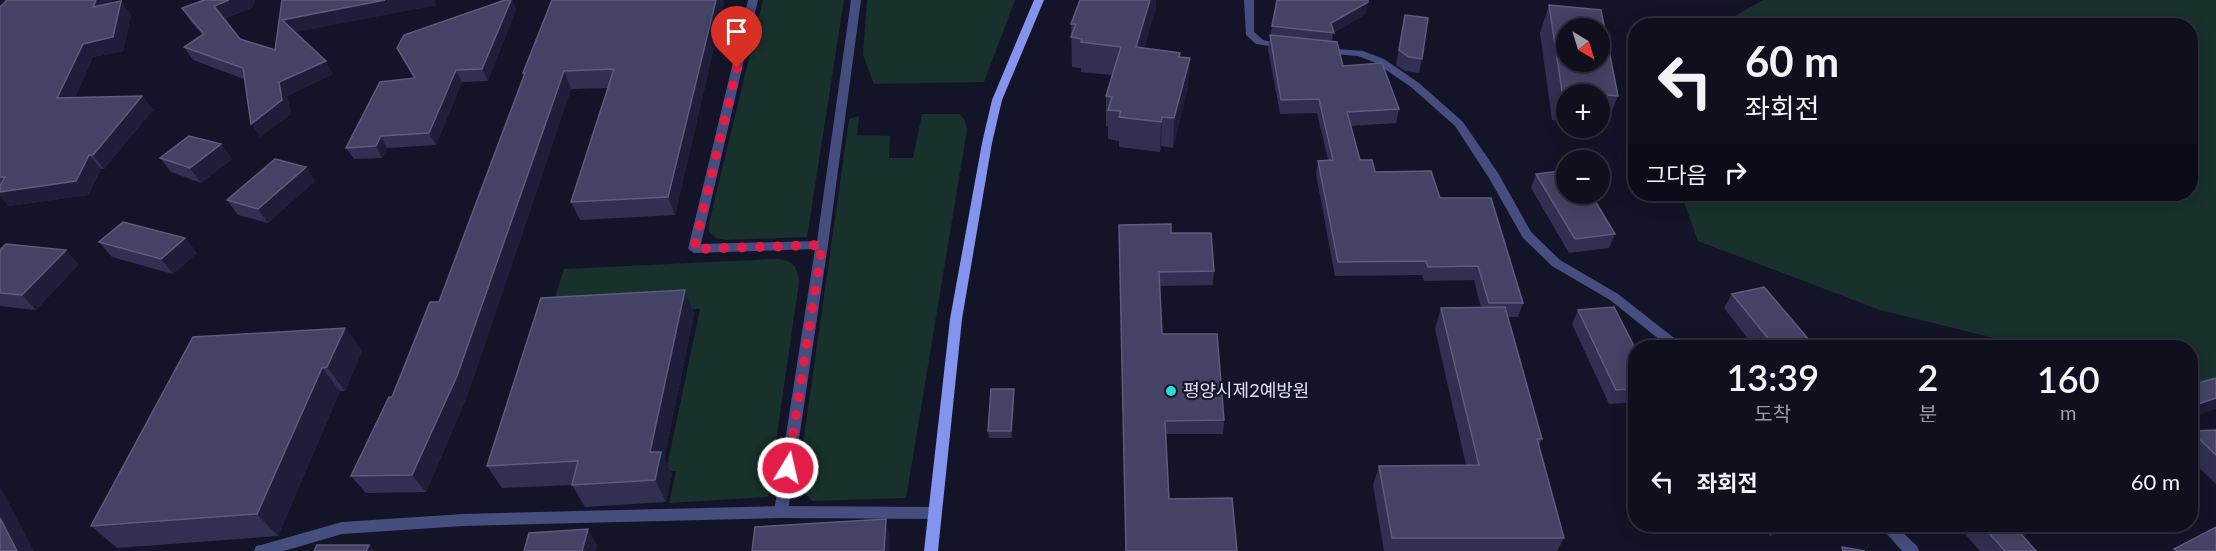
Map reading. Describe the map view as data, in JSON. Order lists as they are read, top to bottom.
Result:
{
  "places": ["평양시제2예방원"],
  "north": "bottom right",
  "page": {
    "map_buttons": ["+", "−"],
    "turn": ["60 m", "좌회전"],
    "then": "그다음",
    "eta": [
      "13:39",
      "도착",
      "2",
      "분",
      "160",
      "m"
    ],
    "list": [
      {
        "name": "좌회전",
        "value": "60 m"
      }
    ]
  }
}
